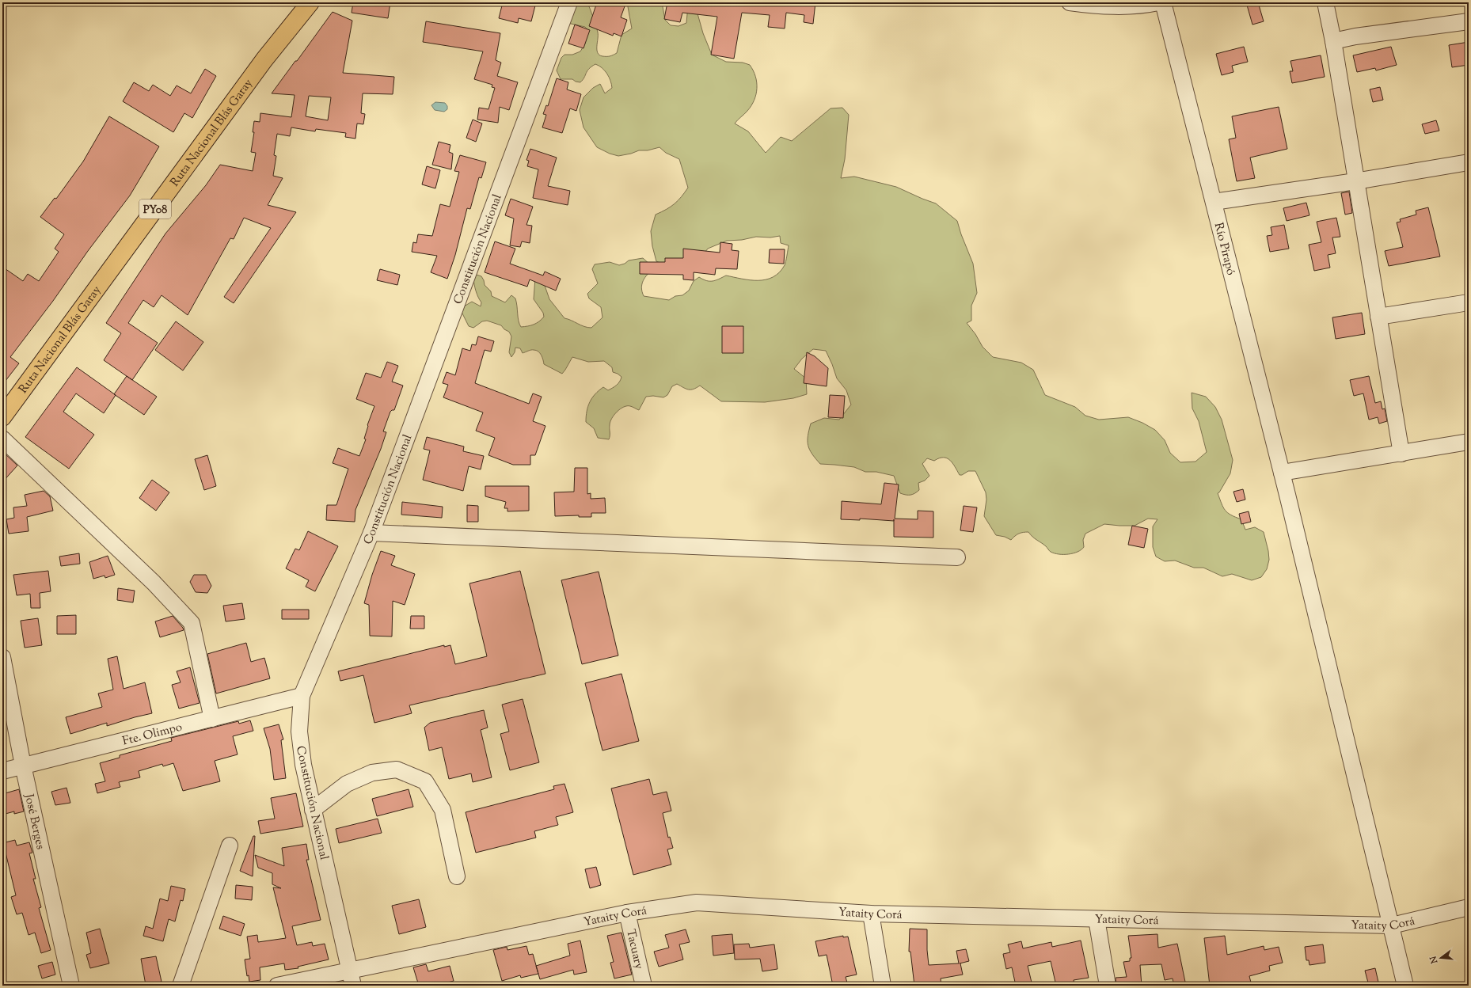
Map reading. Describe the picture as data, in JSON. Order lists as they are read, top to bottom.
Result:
{
  "streets": {
    "highway": ["Ruta Nacional Blás Garay", "PY08"],
    "street": [
      "Constitución Nacional",
      "Río Pirapó",
      "Fte. Olimpo",
      "José Berges",
      "Yataity Corá",
      "Tacuary"
    ]
  },
  "crossings": [
    ["Constitución Nacional", "Fte. Olimpo"],
    ["Constitución Nacional", "Yataity Corá"],
    ["Río Pirapó", "Yataity Corá"],
    ["Fte. Olimpo", "José Berges"],
    ["Yataity Corá", "Tacuary"]
  ],
  "north": "left"
}
